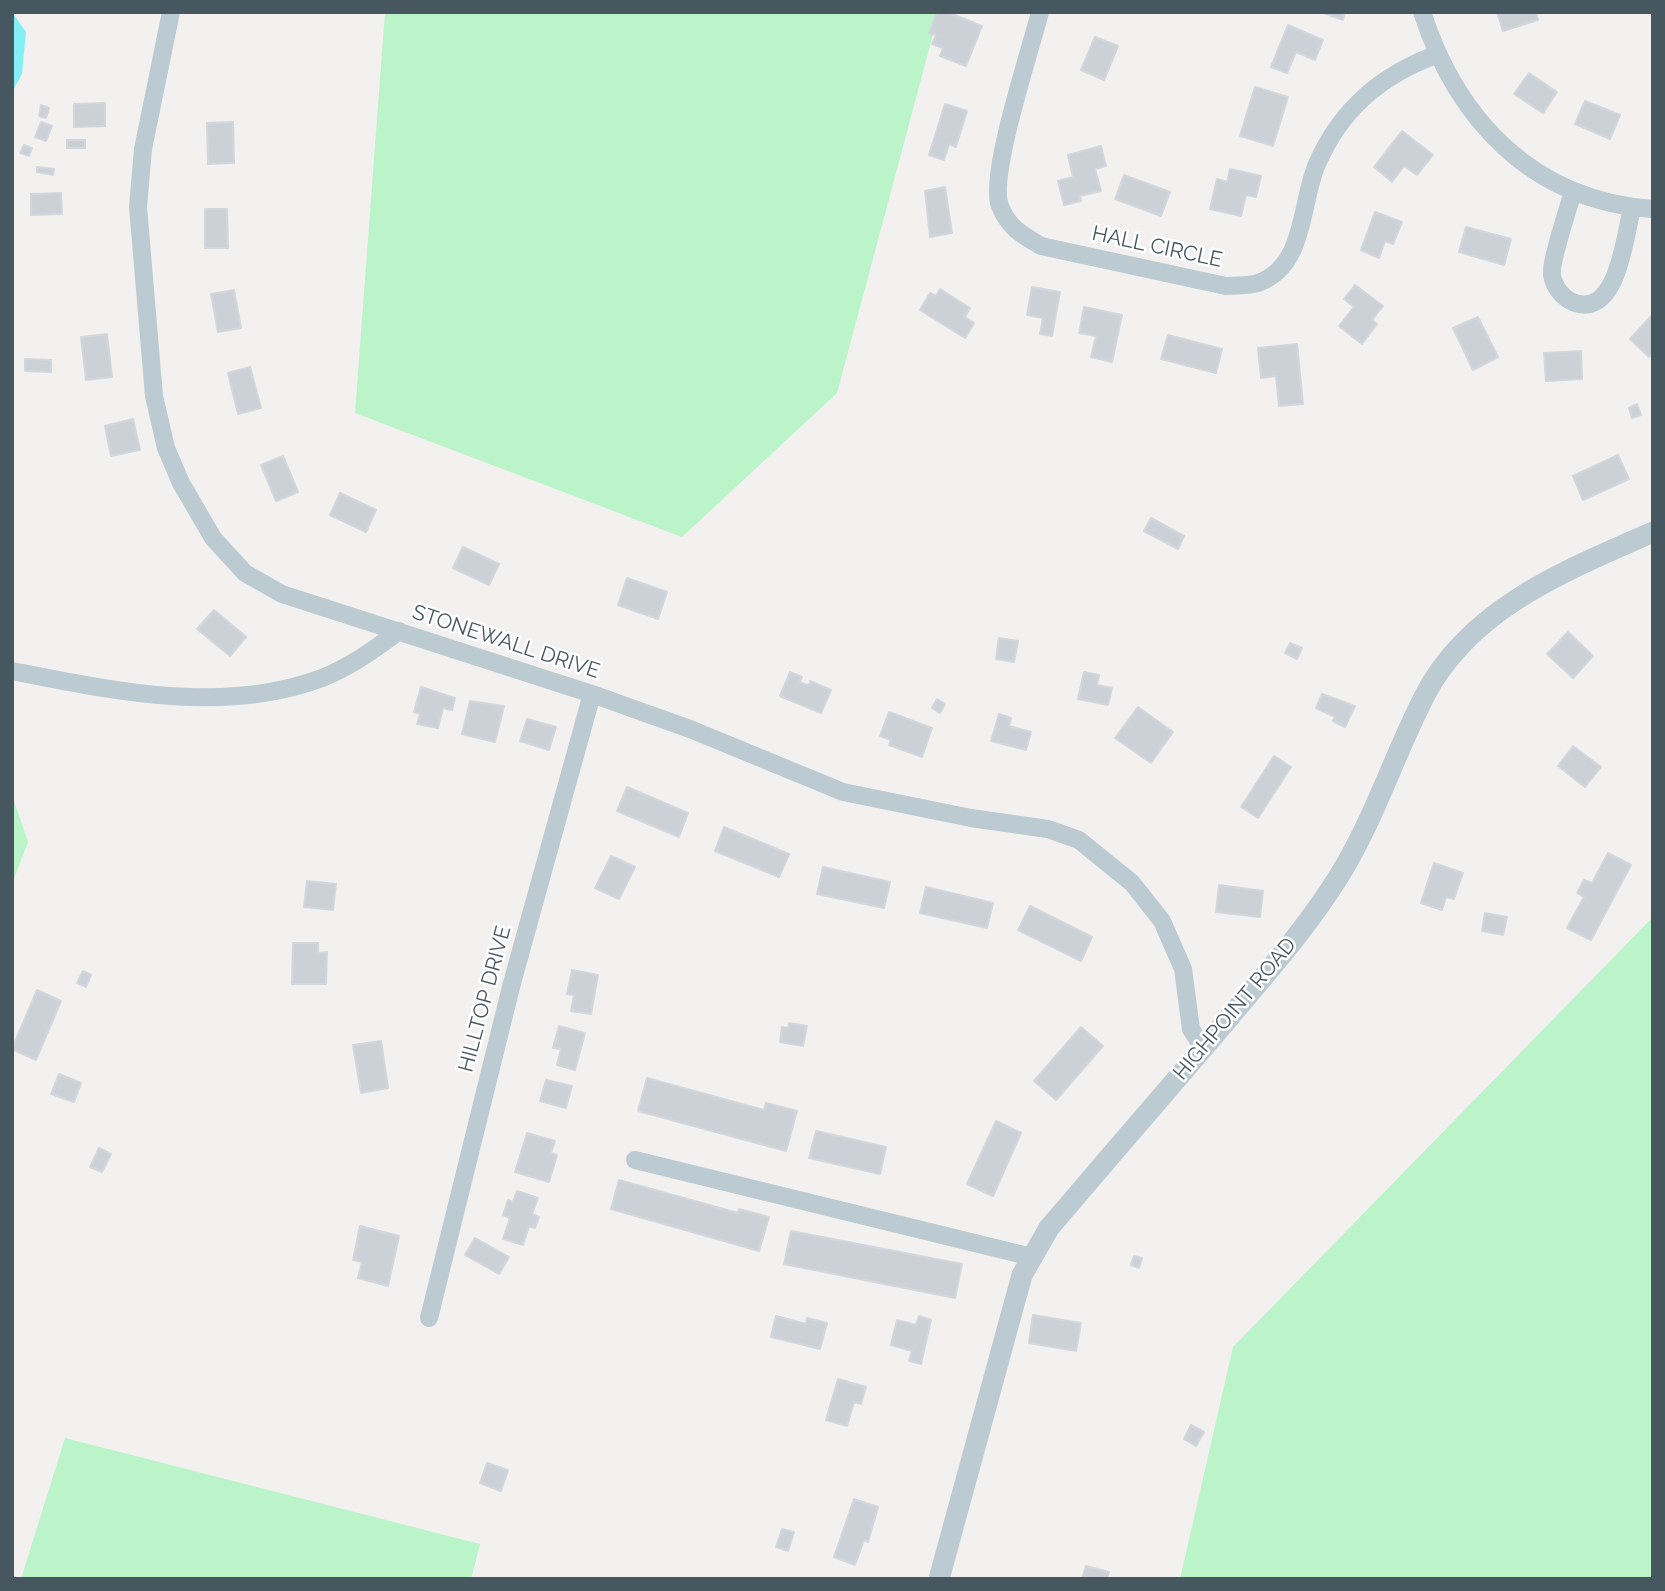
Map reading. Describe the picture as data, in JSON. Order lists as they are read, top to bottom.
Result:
{
  "streets": {
    "street": [
      "HALL CIRCLE",
      "STONEWALL DRIVE",
      "HILLTOP DRIVE",
      "HIGHPOINT ROAD"
    ]
  },
  "crossings": [
    ["STONEWALL DRIVE", "HILLTOP DRIVE"],
    ["STONEWALL DRIVE", "HIGHPOINT ROAD"]
  ]
}
